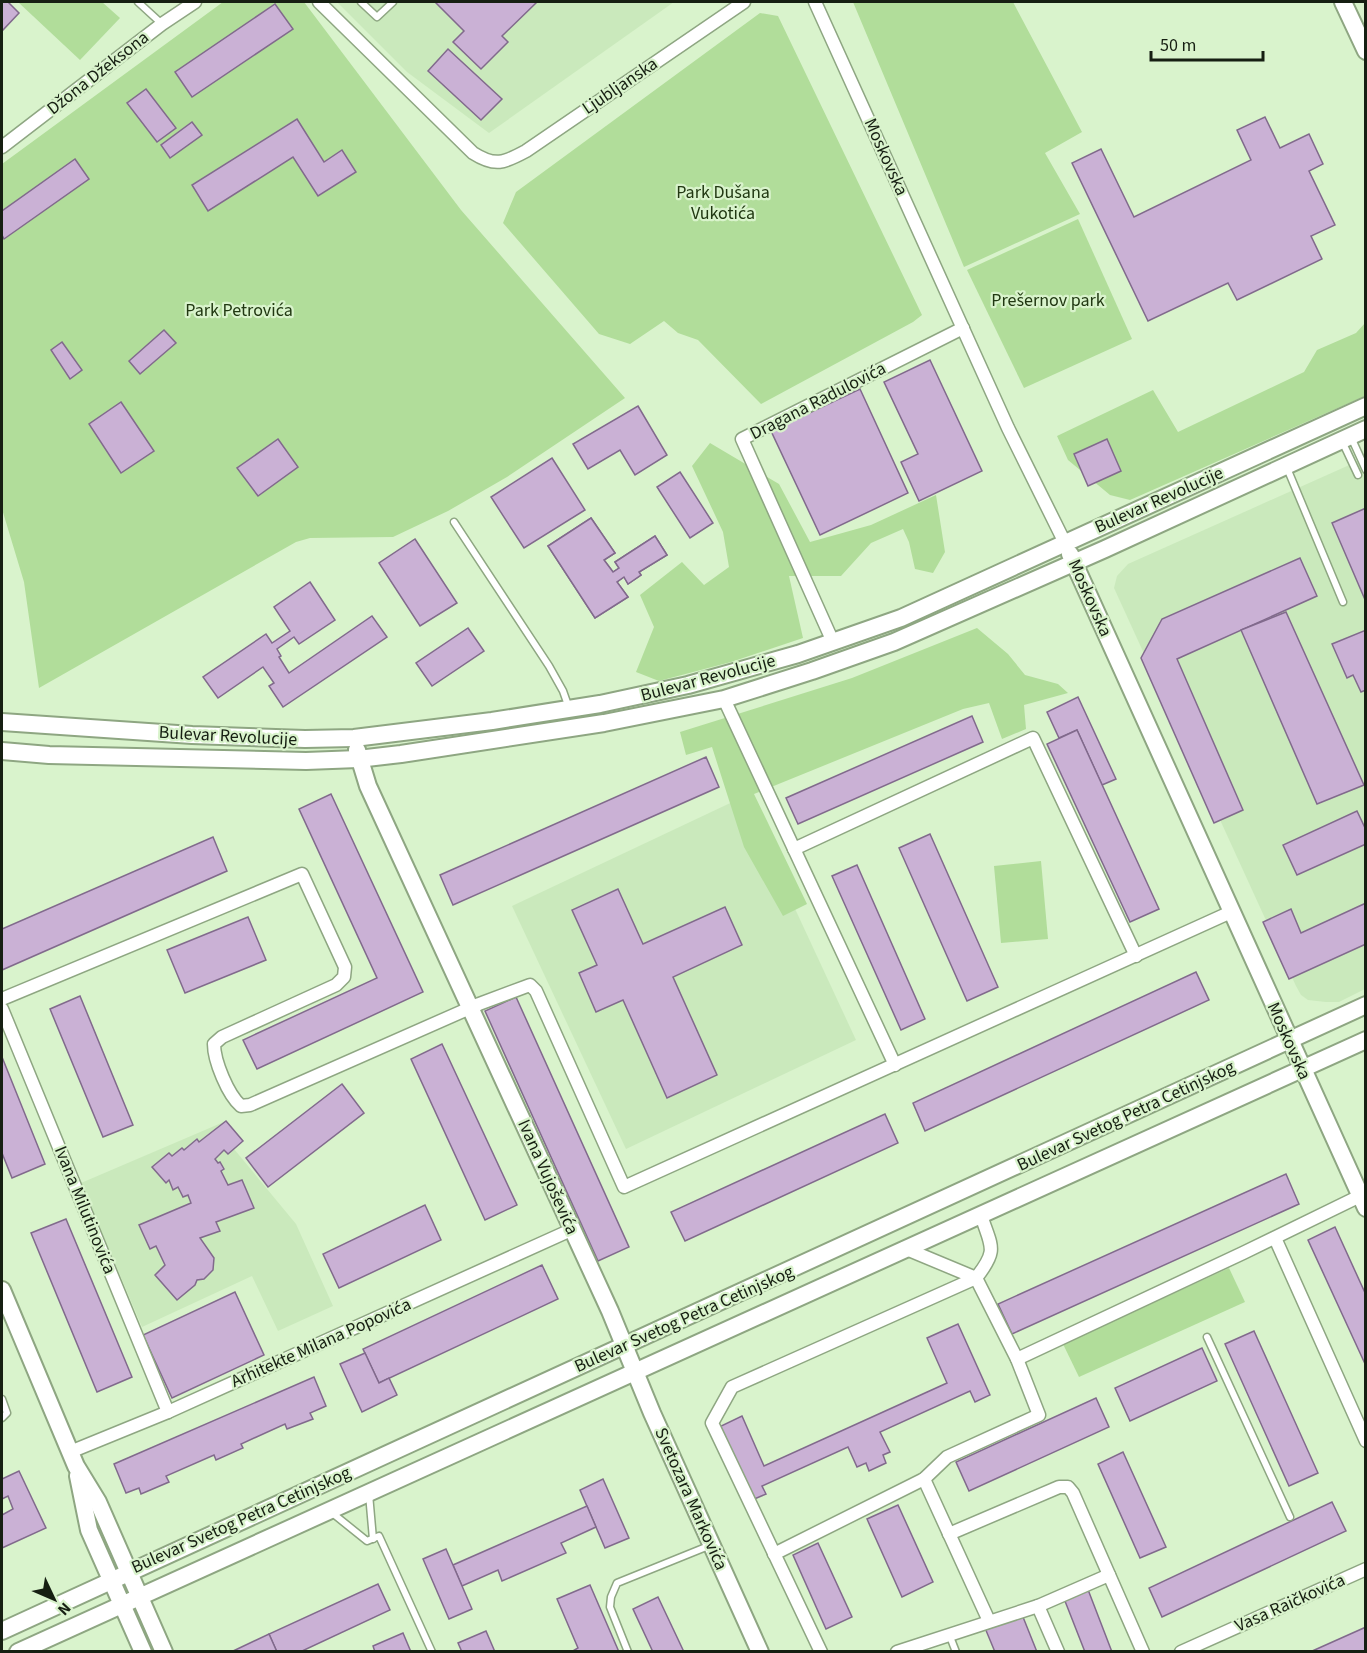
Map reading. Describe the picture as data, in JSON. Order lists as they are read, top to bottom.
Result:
{
  "streets": {
    "main road": [
      "Moskovska",
      "Bulevar Revolucije",
      "Bulevar Svetog Petra Cetinjskog",
      "Ivana Vujoševića",
      "Svetozara Markovića"
    ],
    "street": [
      "Džona Džeksona",
      "Ljubljanska",
      "Dragana Radulovića",
      "Ivana Milutinovića",
      "Arhitekte Milana Popovića",
      "Vasa Raičkovića"
    ]
  },
  "crossings": [
    ["Moskovska", "Dragana Radulovića"],
    ["Moskovska", "Bulevar Revolucije"],
    ["Moskovska", "Bulevar Svetog Petra Cetinjskog"],
    ["Dragana Radulovića", "Bulevar Revolucije"],
    ["Bulevar Revolucije", "Ivana Vujoševića"],
    ["Bulevar Svetog Petra Cetinjskog", "Ivana Vujoševića"],
    ["Bulevar Svetog Petra Cetinjskog", "Svetozara Markovića"],
    ["Ivana Vujoševića", "Arhitekte Milana Popovića"],
    ["Ivana Vujoševića", "Svetozara Markovića"],
    ["Ivana Milutinovića", "Arhitekte Milana Popovića"]
  ],
  "parks": ["Park Dušana Vukotića", "Prešernov park", "Park Petrovića"],
  "scale_bar": "50 m",
  "north": "bottom right"
}
